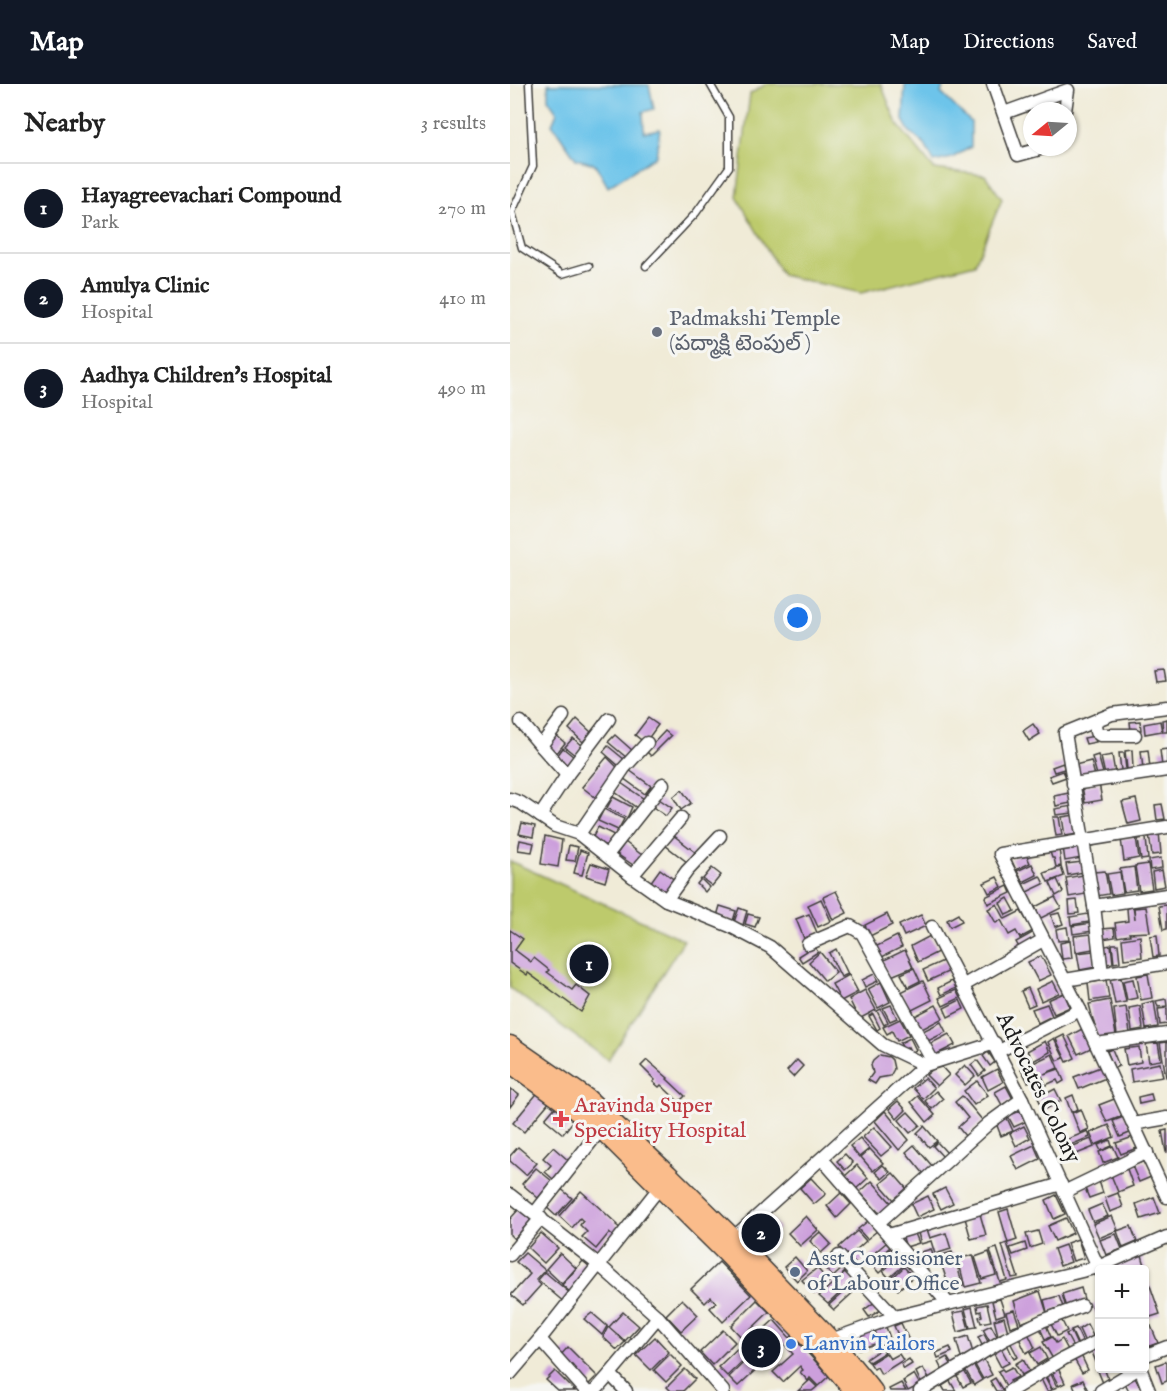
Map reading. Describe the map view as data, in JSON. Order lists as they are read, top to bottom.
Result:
{
  "streets": {
    "street": ["Advocates Colony"]
  },
  "places": {
    "other": ["Padmakshi Temple (పద్మాక్షి టెంపుల్ )", "Asst.Comissioner of Labour Office", "Lanvin Tailors"],
    "health": ["Aravinda Super Speciality Hospital"]
  },
  "north": "left",
  "page": {
    "header": "Map",
    "nav": ["Map", "Directions", "Saved"],
    "heading": ["Nearby", "3 results"],
    "list": [
      {
        "mark": "1",
        "name": "Hayagreevachari Compound",
        "note": "Park",
        "value": "270 m"
      },
      {
        "mark": "2",
        "name": "Amulya Clinic",
        "note": "Hospital",
        "value": "410 m"
      },
      {
        "mark": "3",
        "name": "Aadhya Children's Hospital",
        "note": "Hospital",
        "value": "490 m"
      }
    ],
    "pins": ["1", "2", "3"],
    "map_buttons": ["+", "−"]
  }
}
